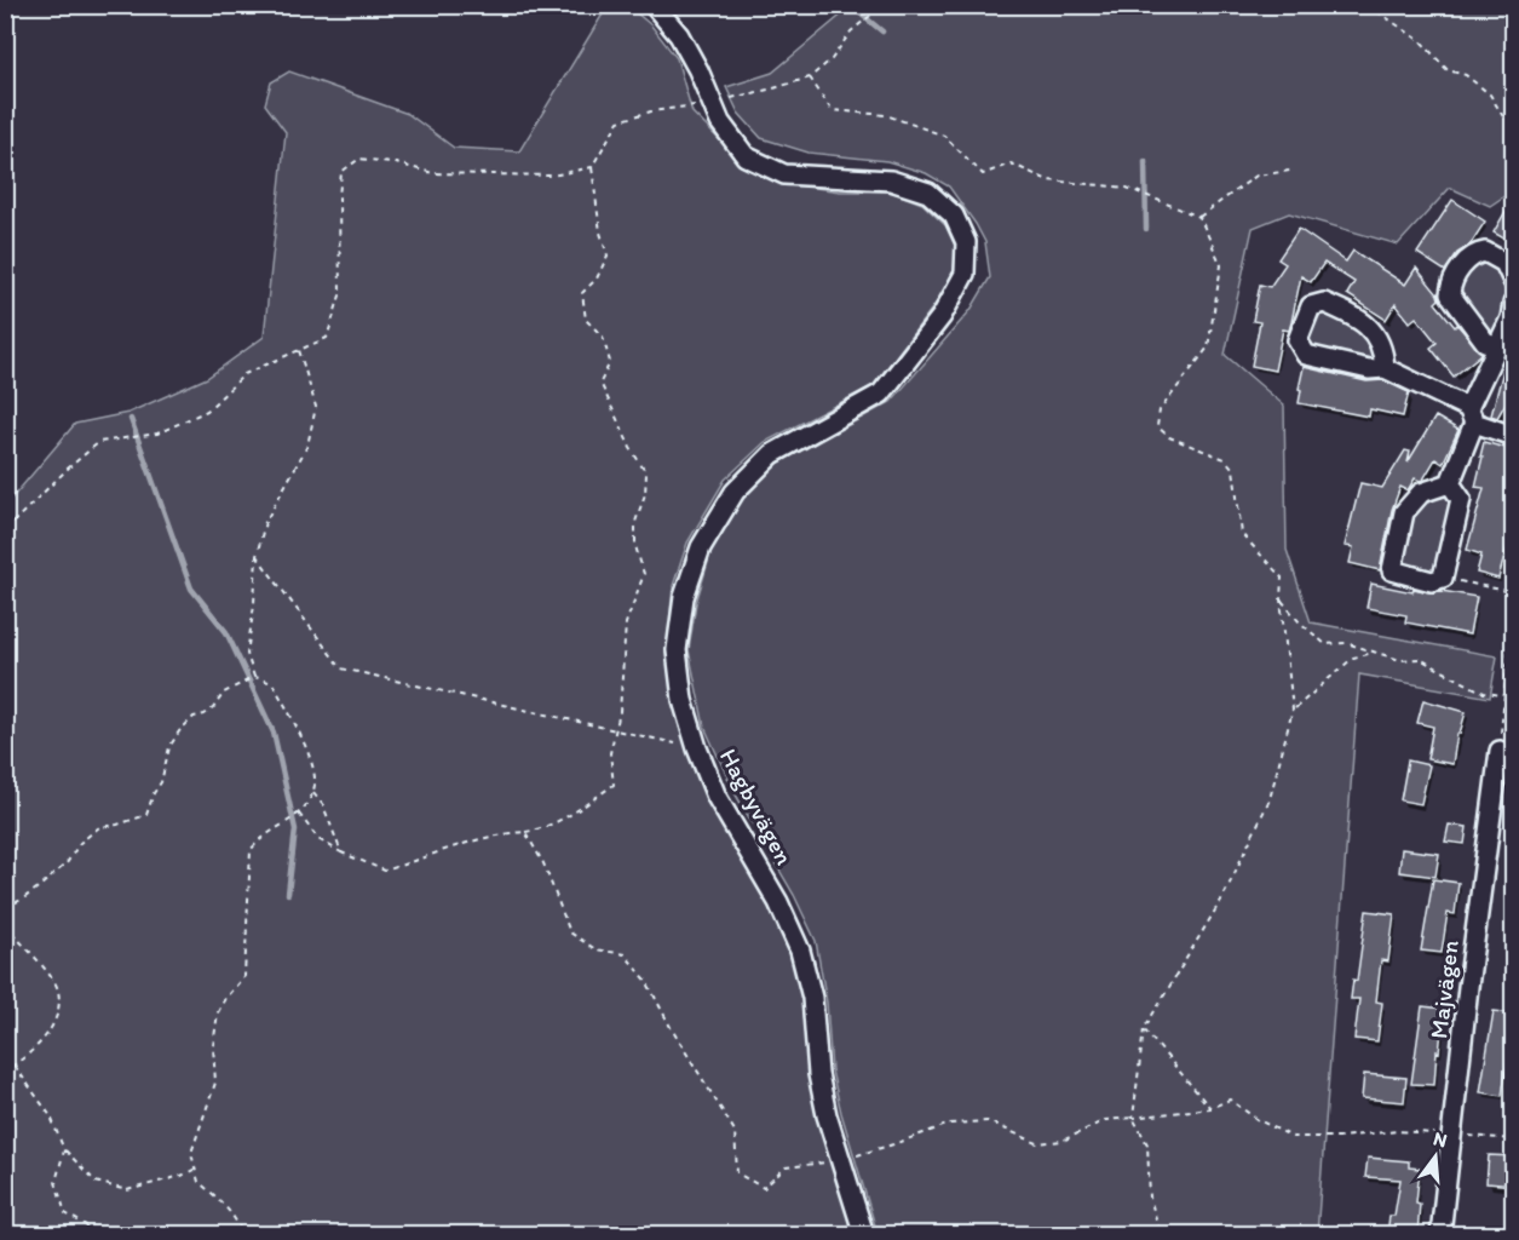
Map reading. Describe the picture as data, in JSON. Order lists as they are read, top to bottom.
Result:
{
  "streets": {
    "street": ["Hagbyvägen", "Majvägen"]
  },
  "north": "top"
}
